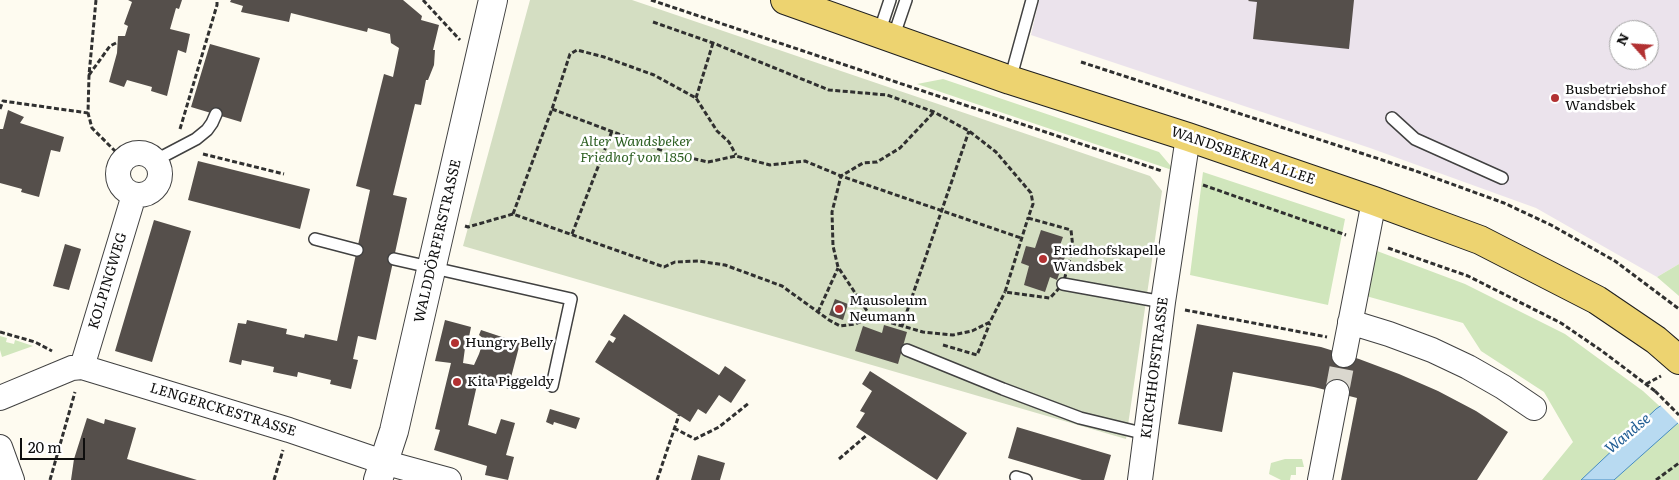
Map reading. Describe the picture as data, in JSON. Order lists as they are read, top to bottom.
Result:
{
  "streets": {
    "main road": ["WANDSBEKER ALLEE"],
    "street": [
      "WALDDÖRFERSTRASSE",
      "KOLPINGWEG",
      "KIRCHHOFSTRASSE",
      "LENGERCKESTRASSE"
    ]
  },
  "crossings": [
    ["WANDSBEKER ALLEE", "KIRCHHOFSTRASSE"],
    ["WALDDÖRFERSTRASSE", "LENGERCKESTRASSE"],
    ["KOLPINGWEG", "LENGERCKESTRASSE"]
  ],
  "water": ["Wandse"],
  "parks": ["Alter Wandsbeker Friedhof von 1850"],
  "places": [
    "Busbetriebshof Wandsbek",
    "Friedhofskapelle Wandsbek",
    "Mausoleum Neumann",
    "Hungry Belly",
    "Kita Piggeldy"
  ],
  "scale_bar": "20 m",
  "north": "top left"
}
